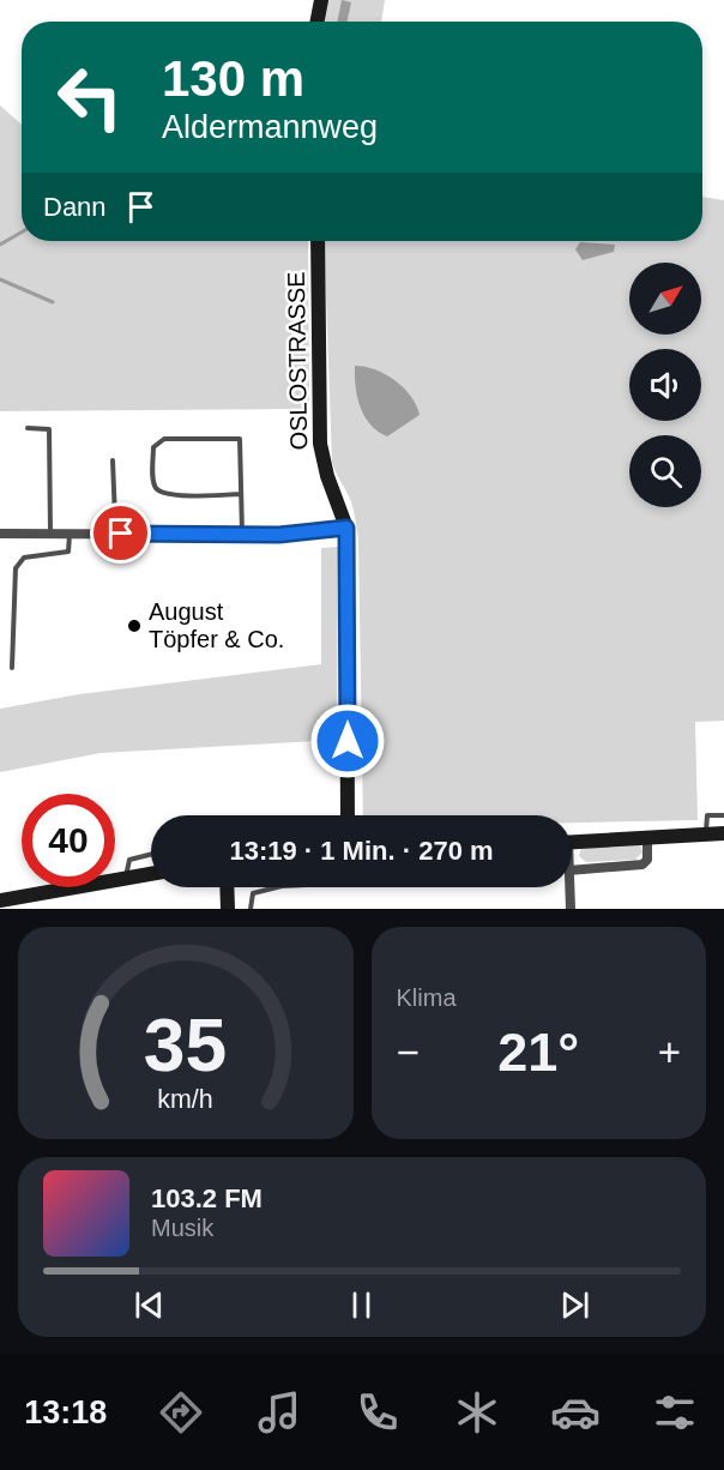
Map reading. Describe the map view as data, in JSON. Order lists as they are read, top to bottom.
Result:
{
  "streets": {
    "street": ["OSLOSTRASSE"]
  },
  "places": ["August Töpfer & Co."],
  "north": "top right",
  "page": {
    "turn": ["130 m", "Aldermannweg"],
    "then": "Dann",
    "limit": "40",
    "trip": "13:19 · 1 Min. · 270 m",
    "tile": "Klima",
    "heat": ["−", "21°", "+"],
    "song": ["103.2 FM", "Musik"],
    "tabs": "13:18",
    "gauge": ["35", "km/h"]
  }
}
